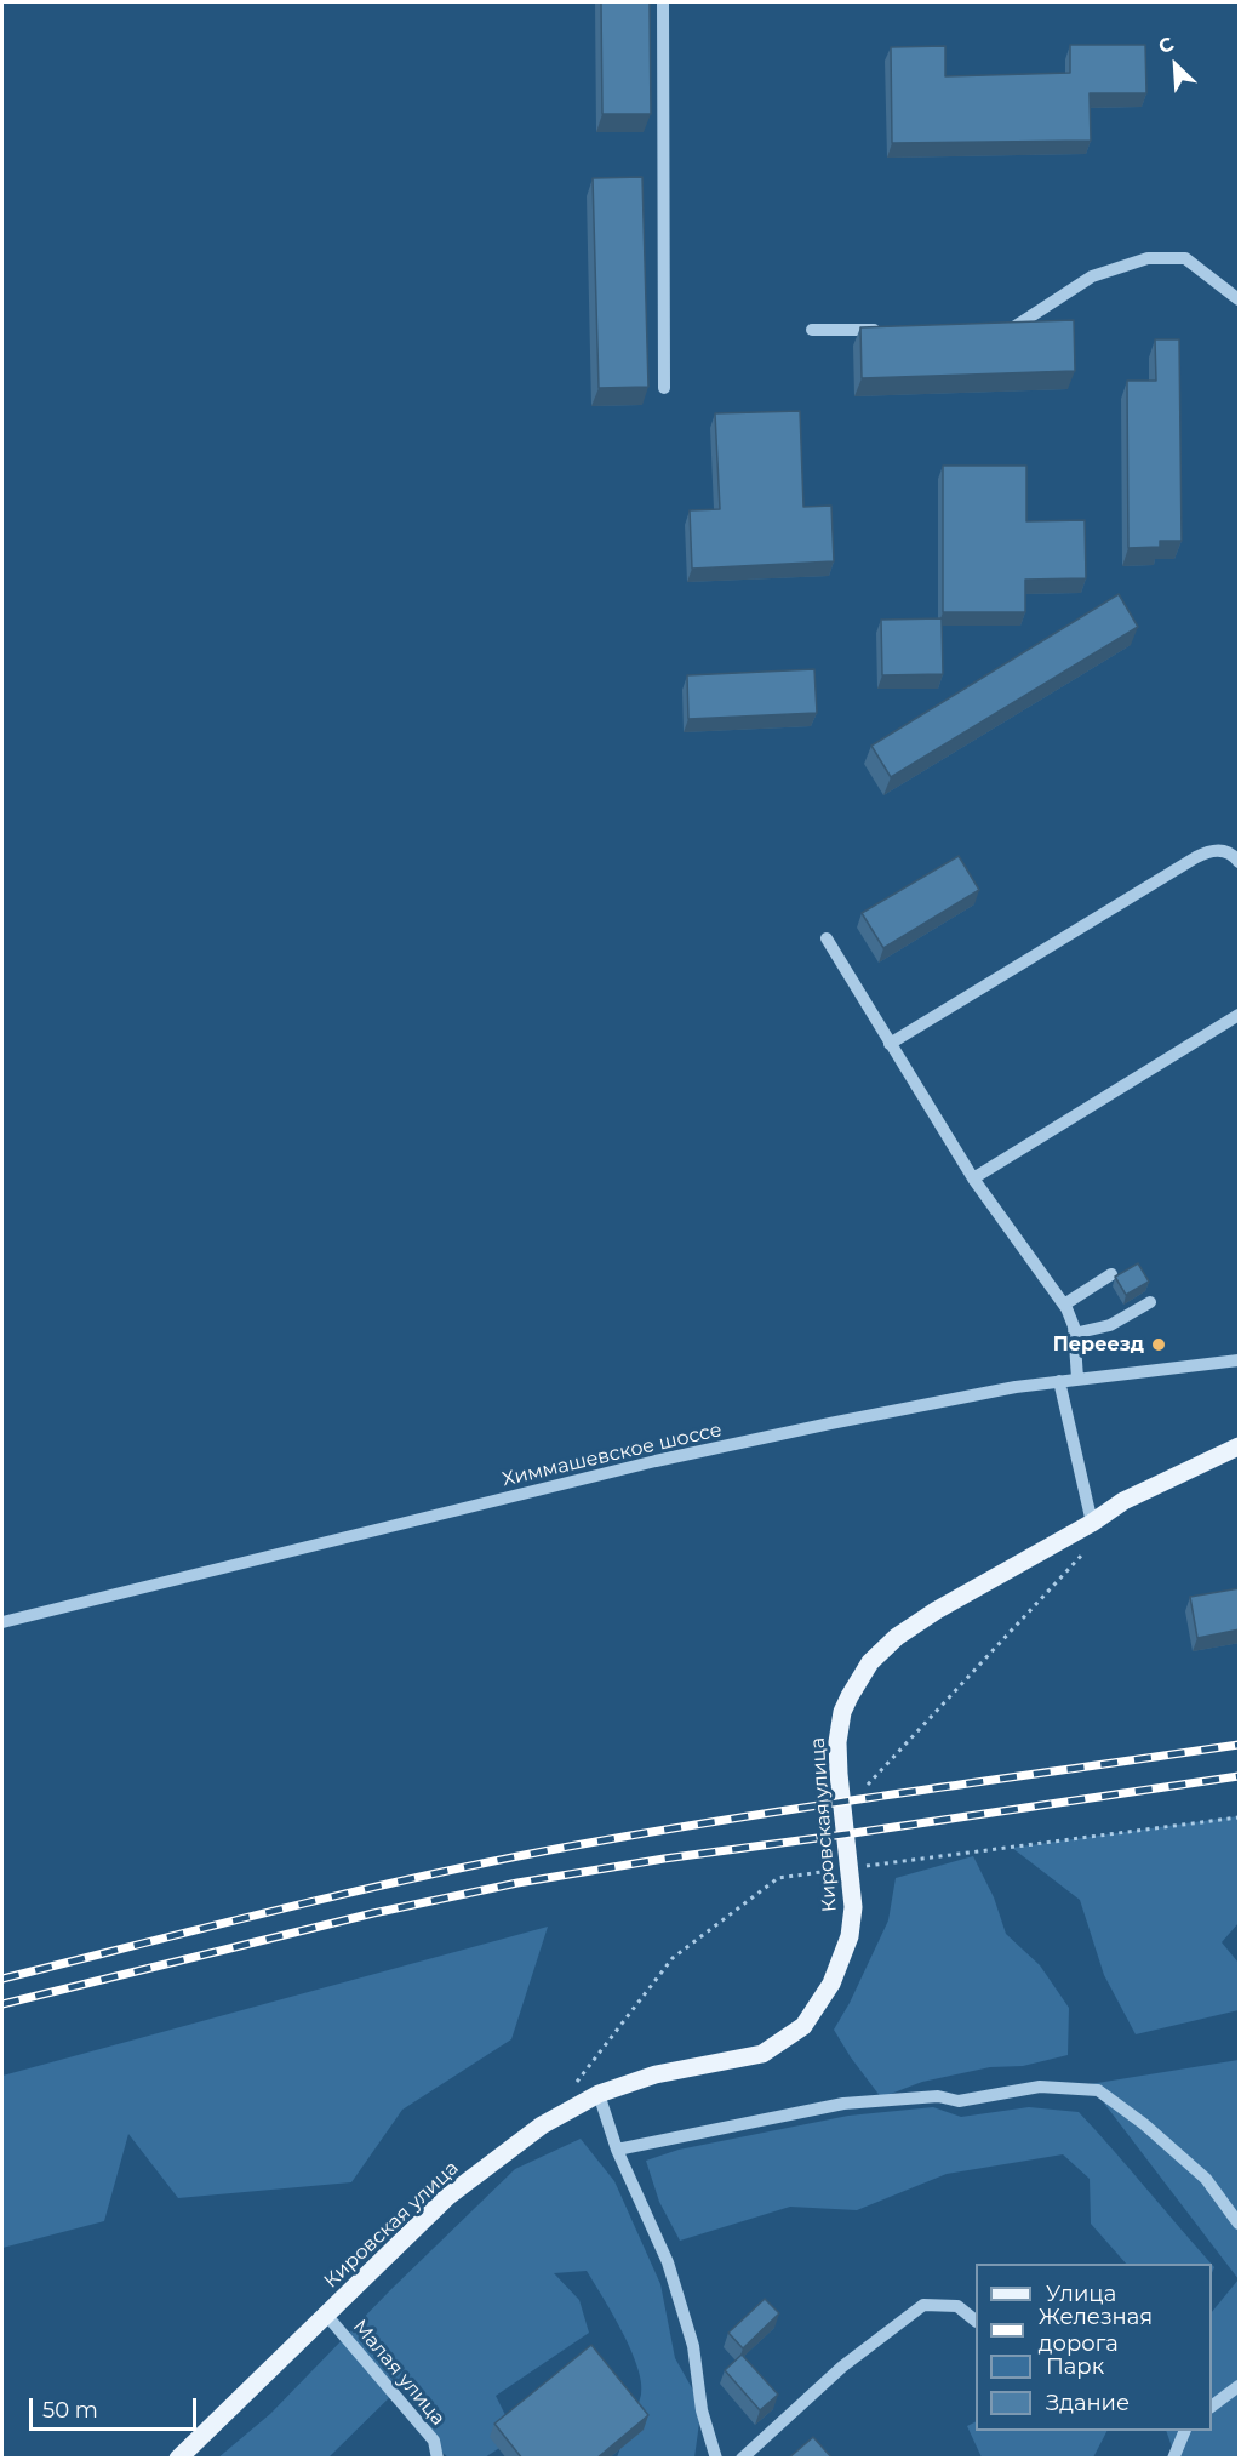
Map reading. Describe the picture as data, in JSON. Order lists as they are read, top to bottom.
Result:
{
  "streets": {
    "main road": ["Кировская улица"],
    "street": ["Химмашевское шоссе", "Малая улица"]
  },
  "crossings": [
    ["Кировская улица", "Малая улица"]
  ],
  "places": ["Переезд"],
  "legend": [
    "Улица",
    "Железная дорога",
    "Парк",
    "Здание"
  ],
  "scale_bar": "50 m",
  "north": "top left"
}
